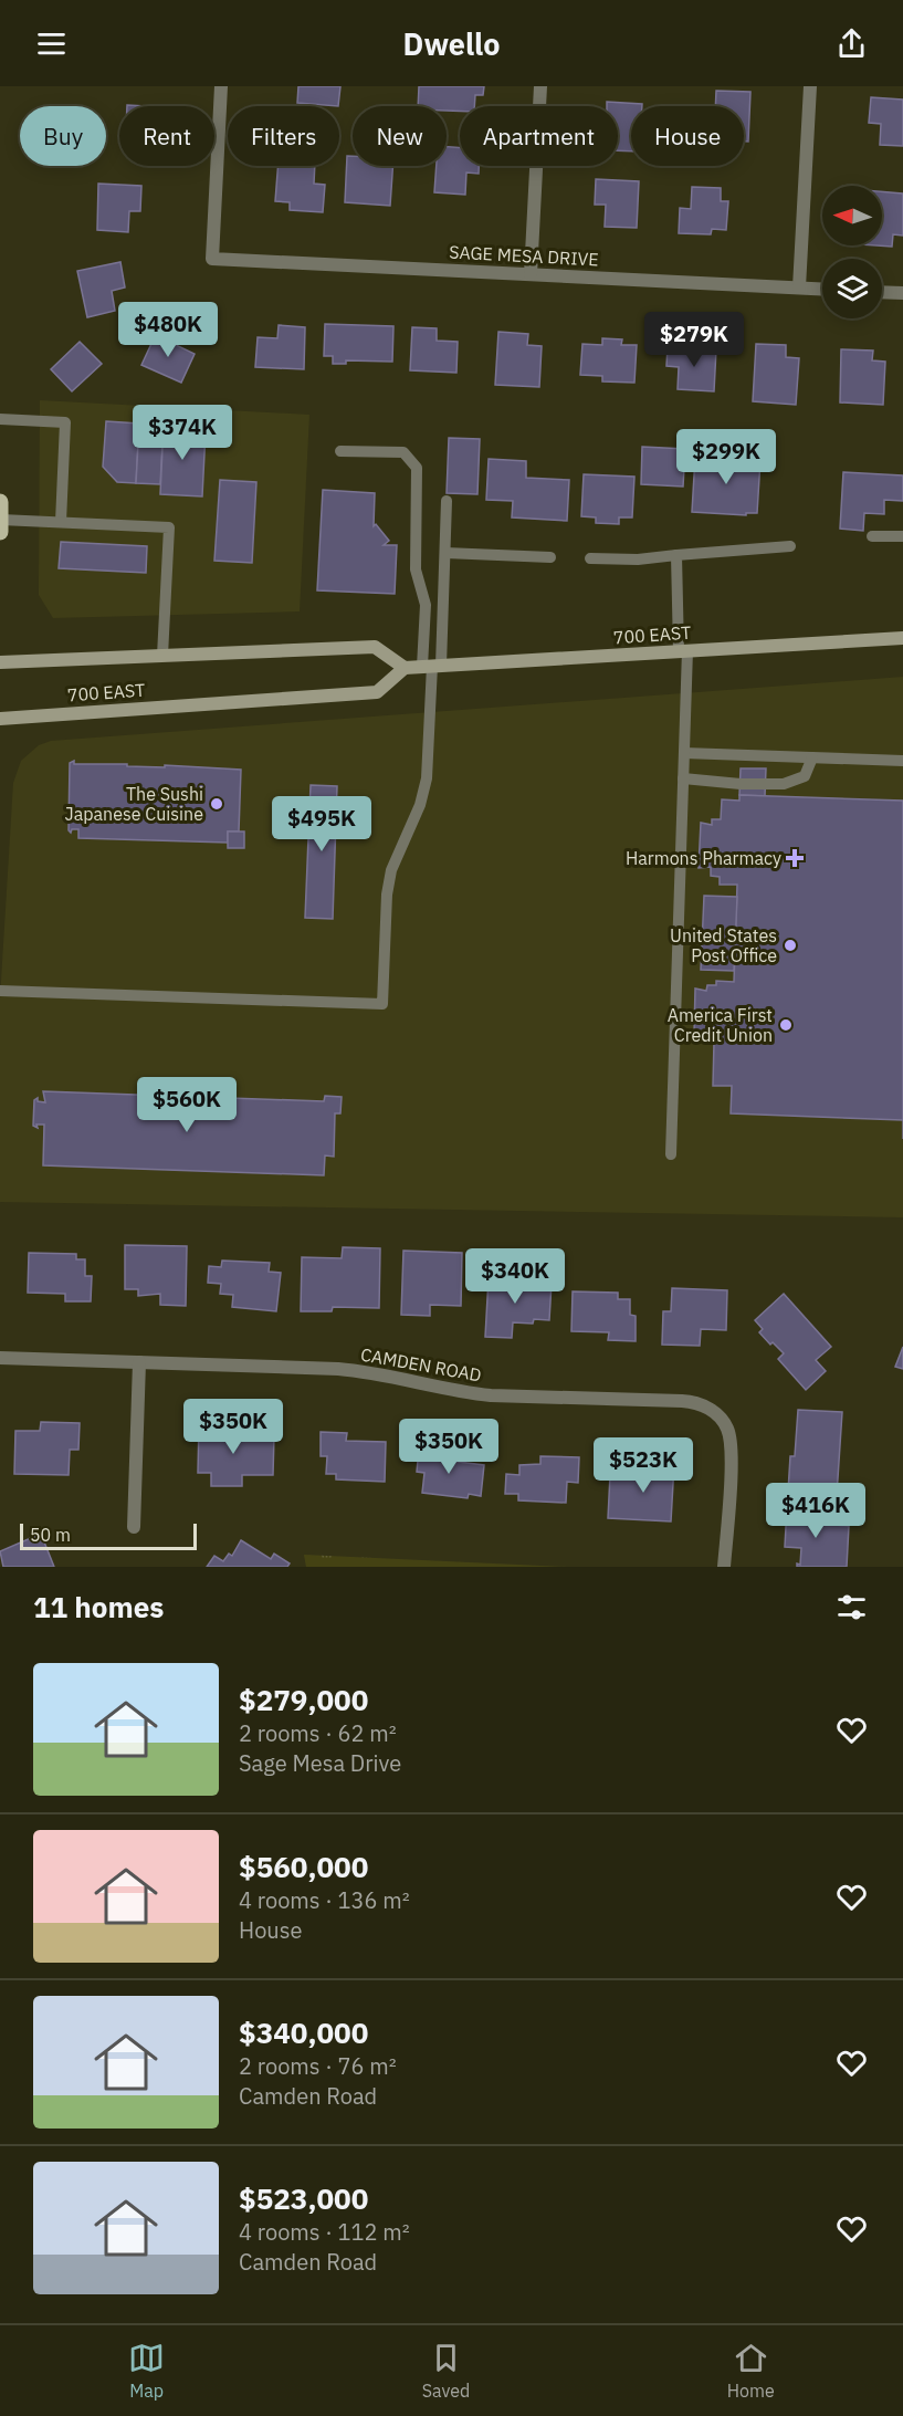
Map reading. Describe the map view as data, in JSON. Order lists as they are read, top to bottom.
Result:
{
  "streets": {
    "main road": ["700 EAST"],
    "street": ["SAGE MESA DRIVE", "CAMDEN ROAD"]
  },
  "places": {
    "other": ["The Sushi Japanese Cuisine", "United States Post Office", "America First Credit Union"],
    "health": ["Harmons Pharmacy"]
  },
  "scale_bar": "50 m",
  "north": "left",
  "page": {
    "header": "Dwello",
    "chip": [
      "Buy",
      "Rent",
      "Filters",
      "New",
      "Apartment",
      "House"
    ],
    "price": [
      "$480K",
      "$279K",
      "$374K",
      "$299K",
      "$495K",
      "$560K",
      "$340K",
      "$350K",
      "$350K",
      "$523K",
      "$416K"
    ],
    "scale": "50 m",
    "heading": "11 homes",
    "list": [
      {
        "name": "$279,000",
        "note": "2 rooms · 62 m² · Sage Mesa Drive"
      },
      {
        "name": "$560,000",
        "note": "4 rooms · 136 m² · House"
      },
      {
        "name": "$340,000",
        "note": "2 rooms · 76 m² · Camden Road"
      },
      {
        "name": "$523,000",
        "note": "4 rooms · 112 m² · Camden Road"
      }
    ],
    "tabs": ["Map", "Saved", "Home"]
  }
}
